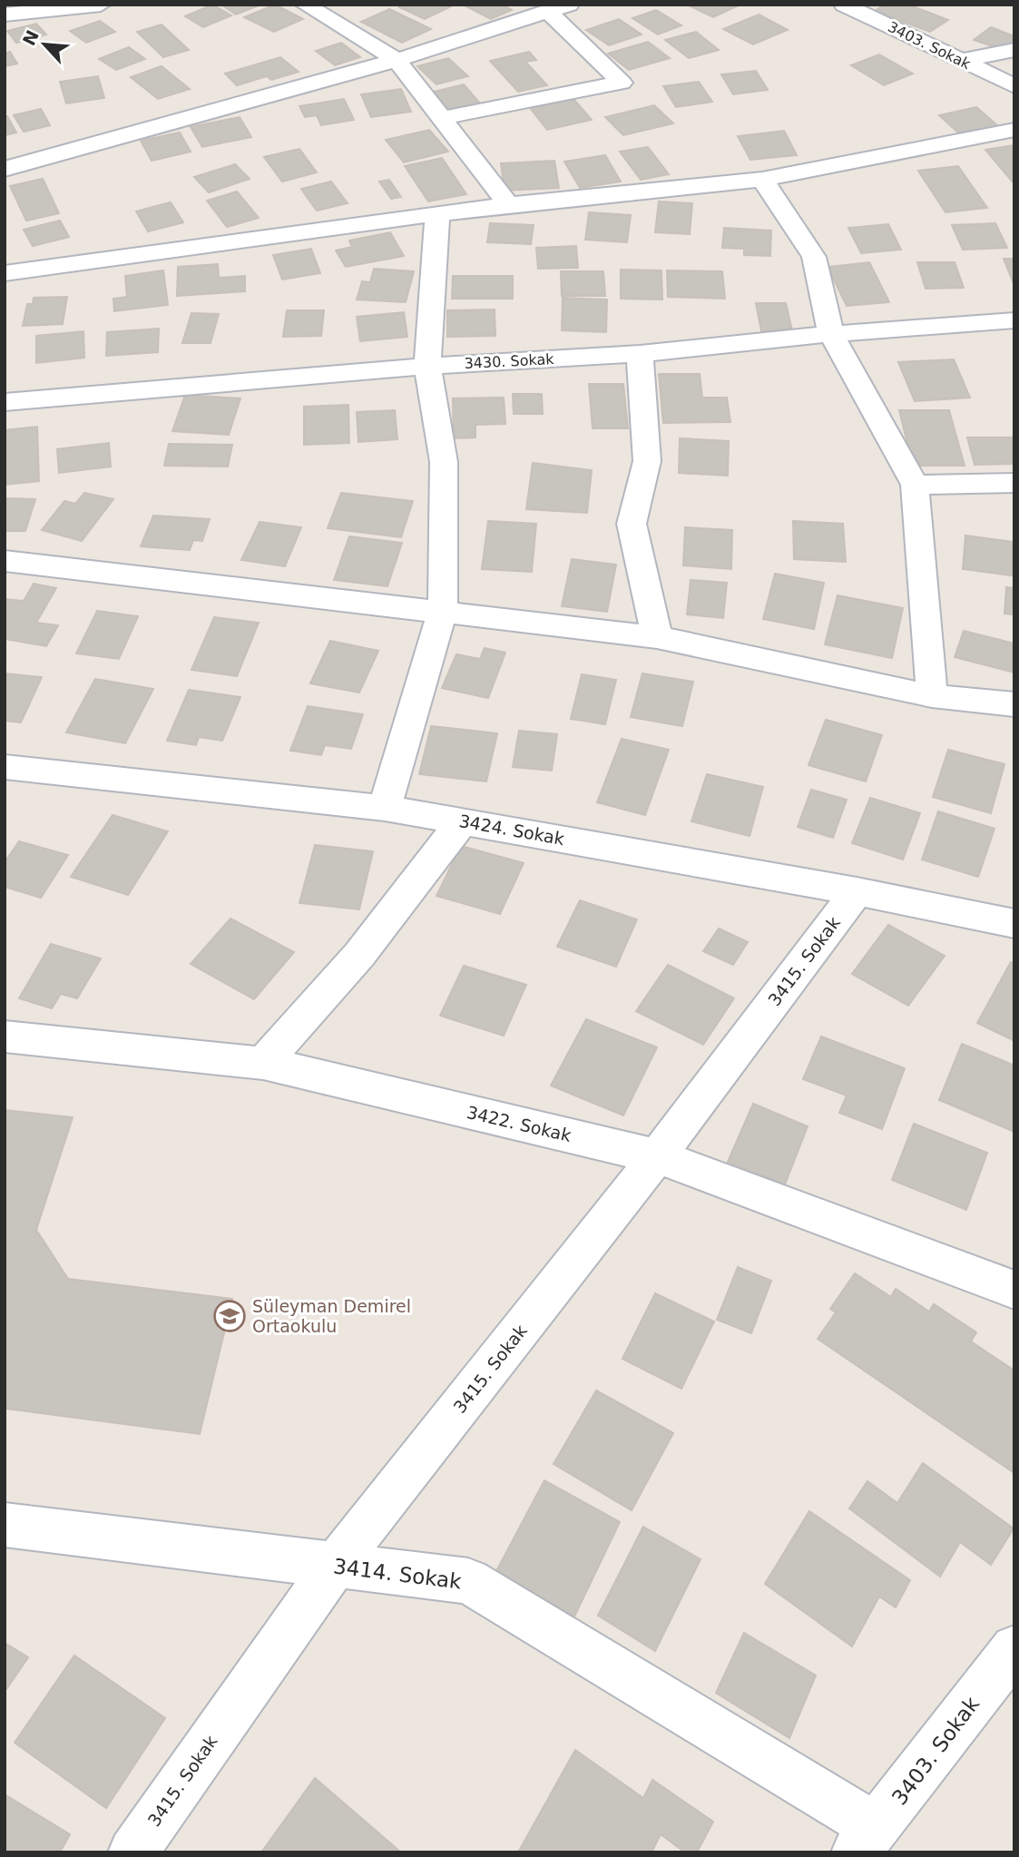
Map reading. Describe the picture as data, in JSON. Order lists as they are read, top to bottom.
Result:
{
  "streets": {
    "street": [
      "3403. Sokak",
      "3430. Sokak",
      "3424. Sokak",
      "3415. Sokak",
      "3422. Sokak",
      "3414. Sokak"
    ]
  },
  "crossings": [
    ["3403. Sokak", "3414. Sokak"],
    ["3424. Sokak", "3415. Sokak"],
    ["3415. Sokak", "3422. Sokak"],
    ["3415. Sokak", "3414. Sokak"]
  ],
  "places": {
    "school or university": ["Süleyman Demirel Ortaokulu"]
  },
  "north": "top left"
}
